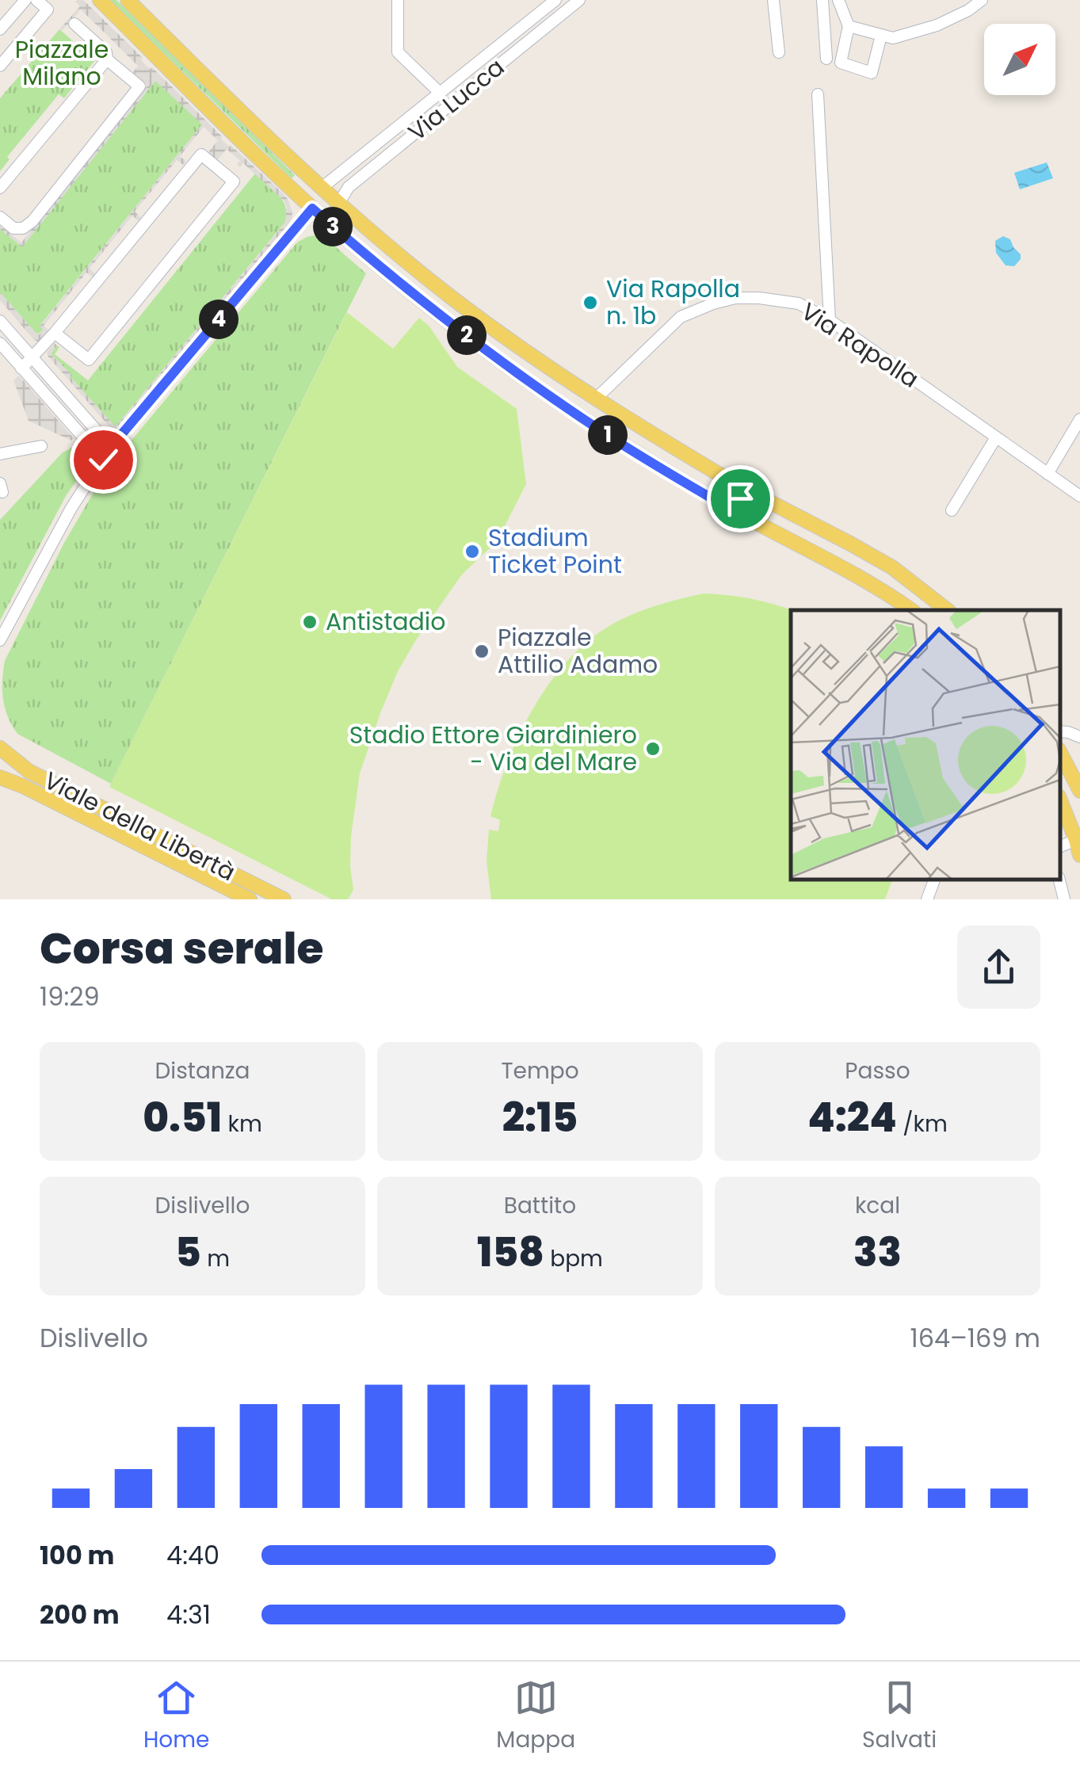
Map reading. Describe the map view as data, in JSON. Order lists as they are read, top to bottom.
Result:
{
  "streets": {
    "main road": ["Viale della Libertà"],
    "street": ["Via Lucca", "Via Rapolla"]
  },
  "parks": ["Piazzale Milano"],
  "places": [
    "Via Rapolla n. 1b",
    "Stadium Ticket Point",
    "Antistadio",
    "Piazzale Attilio Adamo",
    "Stadio Ettore Giardiniero - Via del Mare"
  ],
  "north": "top right",
  "page": {
    "pins": [
      "3",
      "4",
      "2",
      "1"
    ],
    "heading": ["Corsa serale", "19:29"],
    "stats": [
      ["Distanza", "0.51 km"],
      ["Tempo", "2:15"],
      ["Passo", "4:24 /km"],
      ["Dislivello", "5 m"],
      ["Battito", "158 bpm"],
      ["kcal", "33"]
    ],
    "chart": ["Dislivello", "164–169 m"],
    "list": [
      {
        "name": "100 m",
        "note": "4:40"
      },
      {
        "name": "200 m",
        "note": "4:31"
      }
    ],
    "tabs": ["Home", "Mappa", "Salvati"]
  }
}
